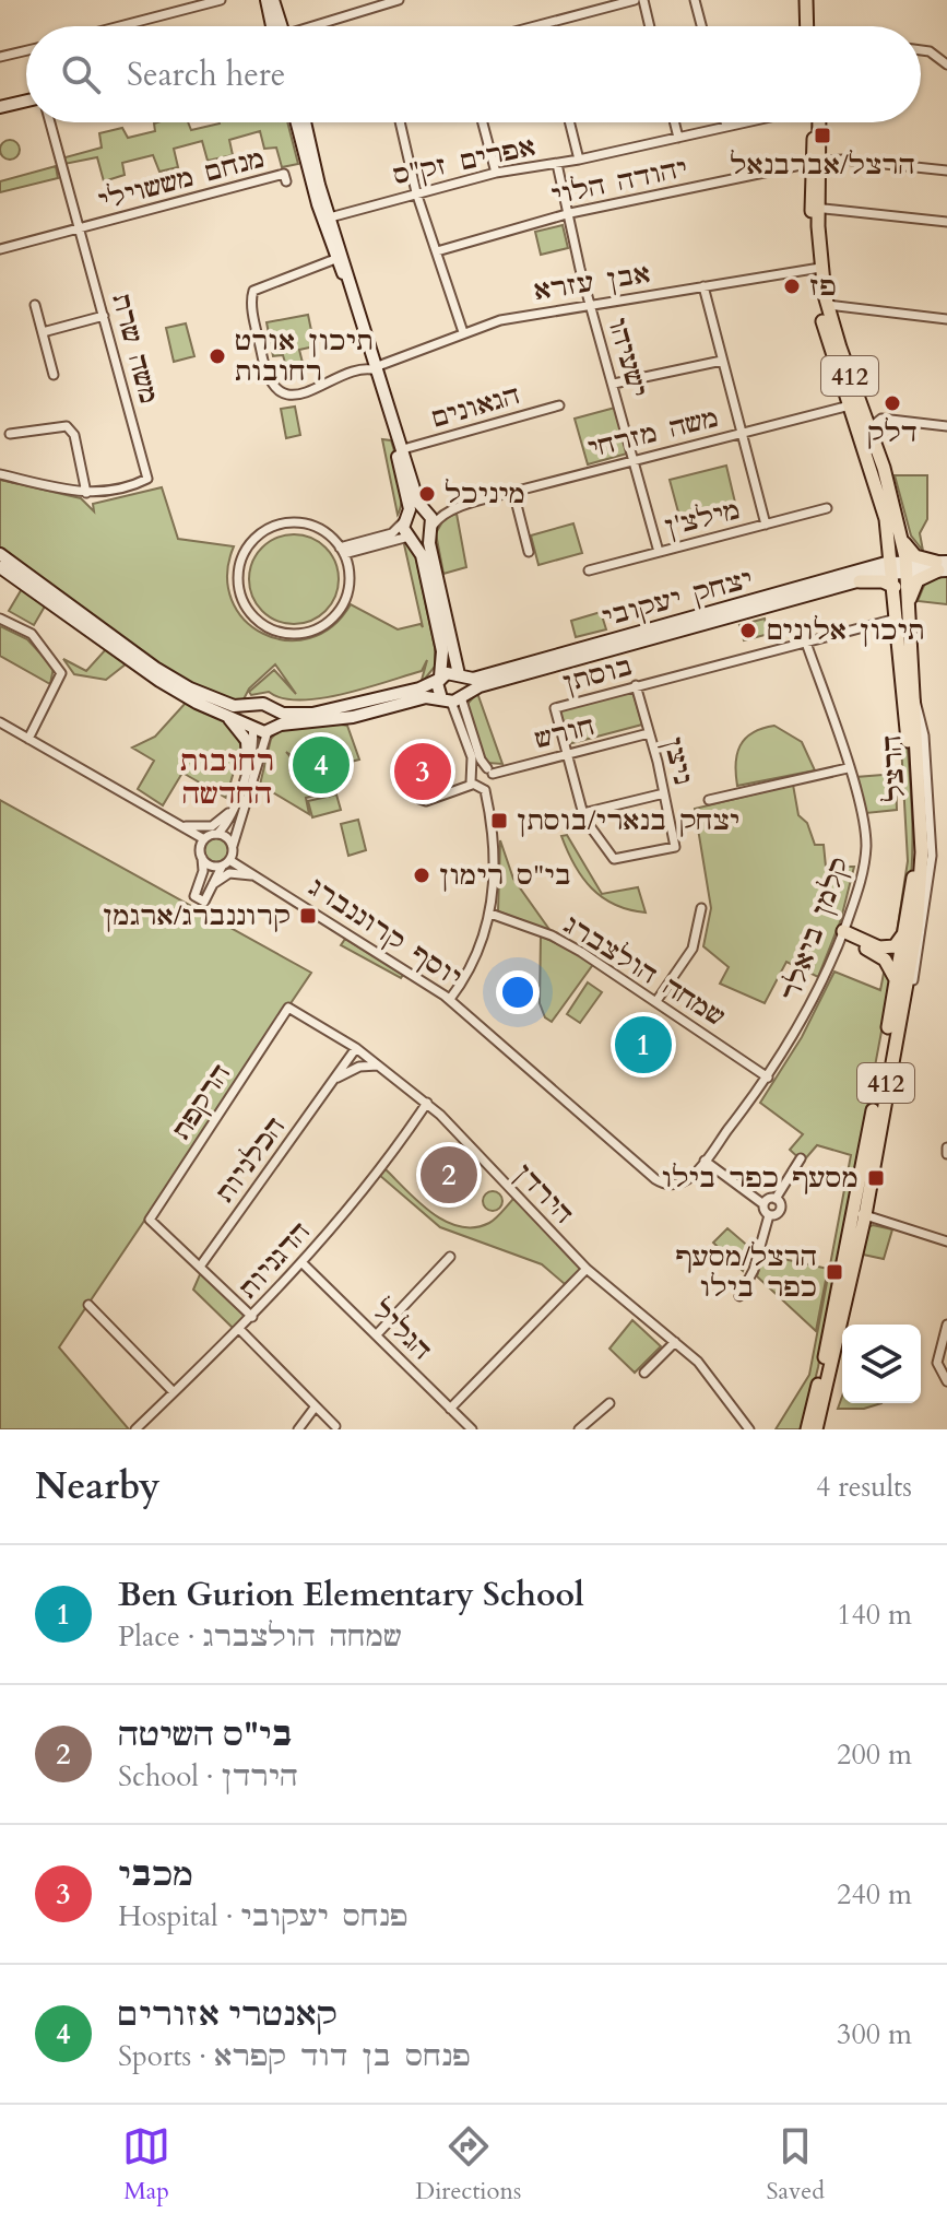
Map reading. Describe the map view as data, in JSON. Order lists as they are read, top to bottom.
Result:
{
  "streets": {
    "main road": ["412", "יצחק יעקובי", "הרצל"],
    "street": [
      "אפרים זק\"ס",
      "מנחם מששוילי",
      "יהודה הלוי",
      "אבן עזרא",
      "משה שרת",
      "ישעיהו",
      "הגאונים",
      "משה מזרחי",
      "מילצ'ן",
      "בוסתן",
      "חורש",
      "ניצן",
      "קלמן ביאלר",
      "יוסף קרוננברג",
      "שמחה הולצברג",
      "הרקפת",
      "הכלניות",
      "הירדן",
      "הדגניות",
      "הגליל"
    ]
  },
  "crossings": [
    ["אפרים זק\"ס", "ישעיהו"],
    ["מנחם מששוילי", "משה שרת"],
    ["יהודה הלוי", "ישעיהו"],
    ["יהודה הלוי", "הרצל"],
    ["אבן עזרא", "ישעיהו"],
    ["אבן עזרא", "הרצל"],
    ["ישעיהו", "משה מזרחי"],
    ["ישעיהו", "מילצ'ן"],
    ["משה מזרחי", "הרצל"],
    ["יצחק יעקובי", "הרצל"],
    ["בוסתן", "חורש"],
    ["בוסתן", "ניצן"],
    ["בוסתן", "הרצל"],
    ["בוסתן", "קלמן ביאלר"],
    ["חורש", "ניצן"],
    ["קלמן ביאלר", "יוסף קרוננברג"],
    ["קלמן ביאלר", "שמחה הולצברג"],
    ["הרקפת", "הכלניות"],
    ["הרקפת", "הירדן"],
    ["הכלניות", "הירדן"],
    ["הירדן", "הדגניות"],
    ["הדגניות", "הגליל"]
  ],
  "districts": ["רחובות החדשה"],
  "places": {
    "transit": [
      "הרצל/אברבנאל",
      "יצחק בנארי/בוסתן",
      "קרוננברג/ארגמן",
      "מסעף כפר בילו",
      "הרצל/מסעף כפר בילו"
    ],
    "other": [
      "פז",
      "תיכון אורט רחובות",
      "דלק",
      "מיניכל",
      "תיכון אלונים",
      "בי\"ס רימון"
    ]
  },
  "page": {
    "search": "Search here",
    "pins": [
      "4",
      "3",
      "1",
      "2"
    ],
    "heading": ["Nearby", "4 results"],
    "list": [
      {
        "mark": "1",
        "name": "Ben Gurion Elementary School",
        "note": "Place · שמחה הולצברג",
        "value": "140 m"
      },
      {
        "mark": "2",
        "name": "בי\"ס השיטה",
        "note": "School · הירדן",
        "value": "200 m"
      },
      {
        "mark": "3",
        "name": "מכבי",
        "note": "Hospital · פנחס יעקובי",
        "value": "240 m"
      },
      {
        "mark": "4",
        "name": "קאנטרי אזורים",
        "note": "Sports · פנחס בן דוד קפרא",
        "value": "300 m"
      }
    ],
    "nav": ["Map", "Directions", "Saved"]
  }
}
